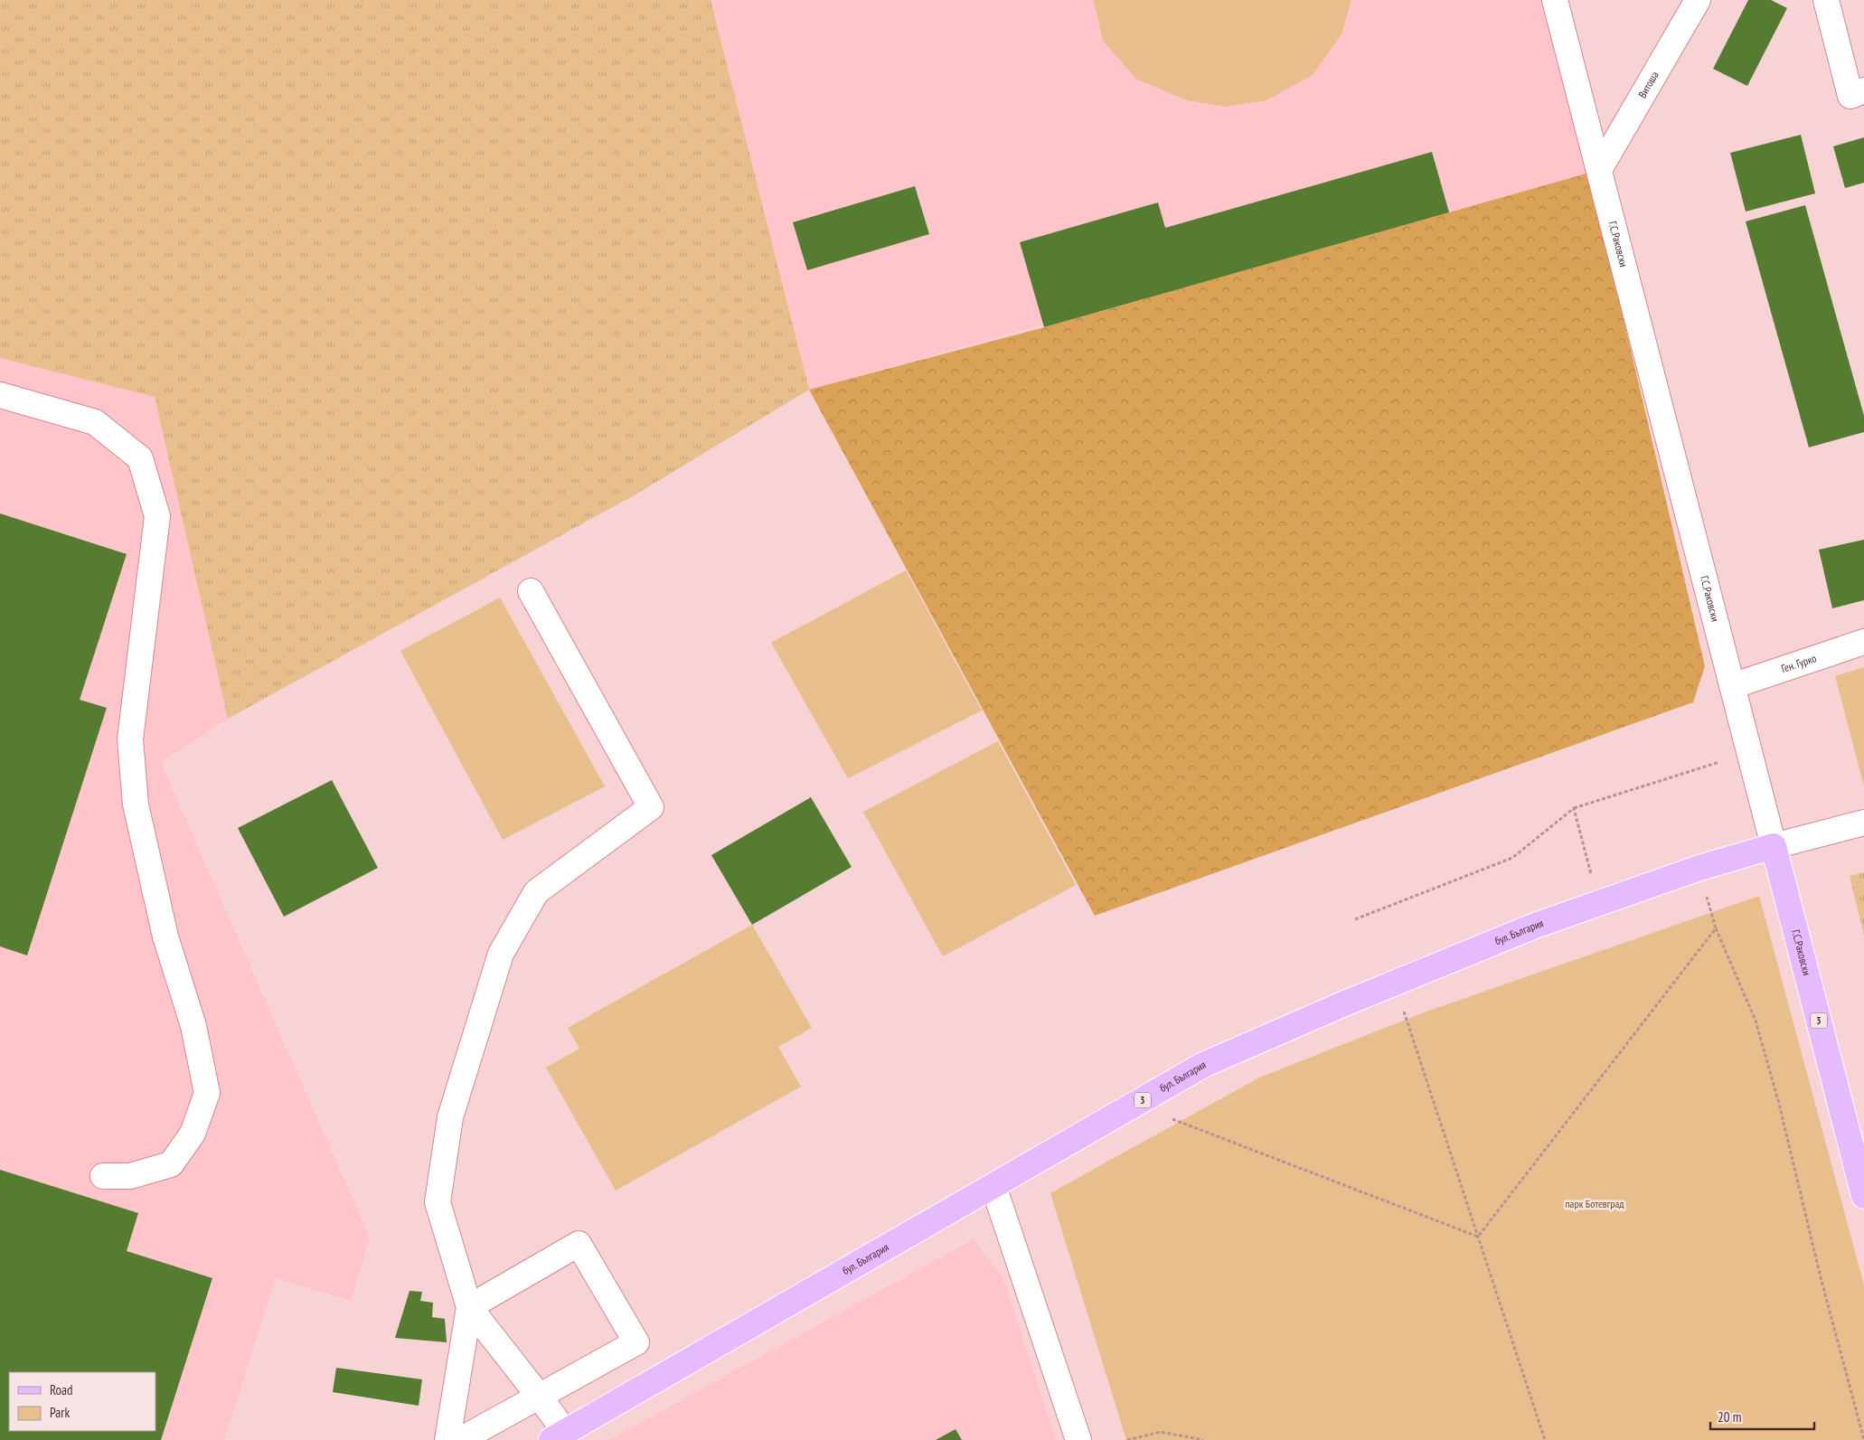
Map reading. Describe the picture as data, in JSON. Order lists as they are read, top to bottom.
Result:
{
  "streets": {
    "main road": ["Г.С.Раковски", "бул. България", "3"],
    "street": ["Витоша", "Ген. Гурко"]
  },
  "crossings": [
    ["Витоша", "Г.С.Раковски"],
    ["Г.С.Раковски", "Ген. Гурко"],
    ["Г.С.Раковски", "бул. България"]
  ],
  "parks": ["парк Ботевград"],
  "legend": ["Road", "Park"],
  "scale_bar": "20 m"
}
